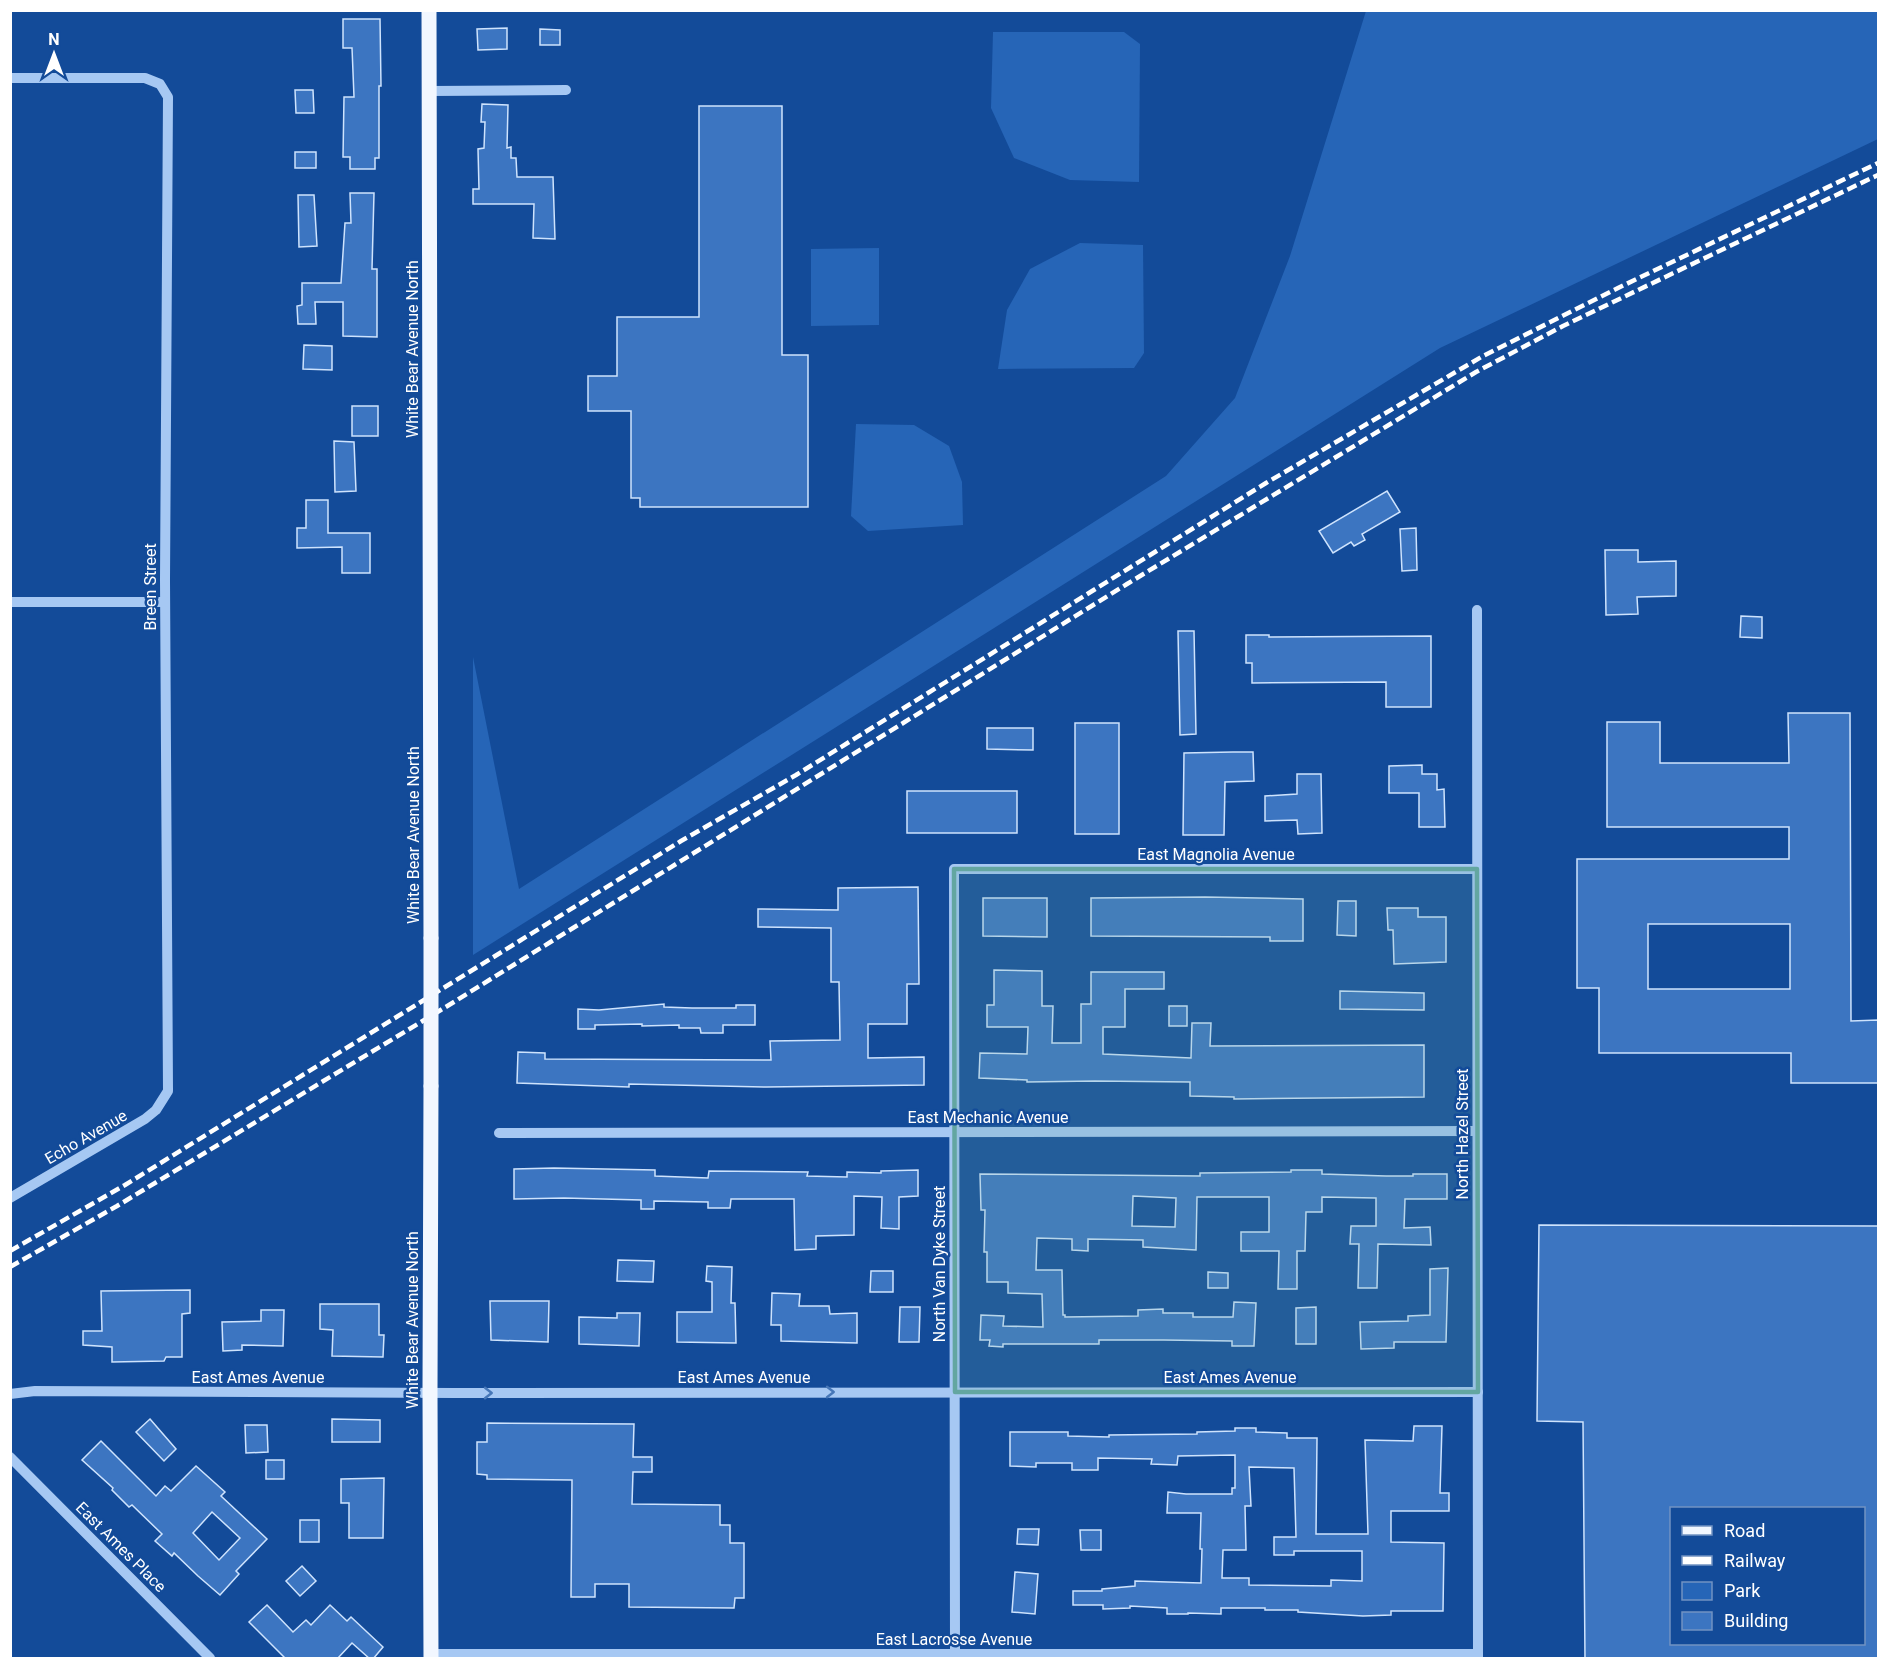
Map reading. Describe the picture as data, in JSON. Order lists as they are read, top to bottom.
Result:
{
  "streets": {
    "main road": ["White Bear Avenue North"],
    "street": [
      "Breen Street",
      "East Magnolia Avenue",
      "East Mechanic Avenue",
      "North Hazel Street",
      "Echo Avenue",
      "North Van Dyke Street",
      "East Ames Avenue",
      "East Ames Place",
      "East Lacrosse Avenue"
    ]
  },
  "crossings": [
    ["White Bear Avenue North", "East Ames Avenue"],
    ["White Bear Avenue North", "East Lacrosse Avenue"],
    ["Breen Street", "Echo Avenue"],
    ["East Magnolia Avenue", "North Hazel Street"],
    ["East Magnolia Avenue", "North Van Dyke Street"],
    ["East Mechanic Avenue", "North Hazel Street"],
    ["East Mechanic Avenue", "North Van Dyke Street"],
    ["North Hazel Street", "East Ames Avenue"],
    ["North Hazel Street", "East Lacrosse Avenue"],
    ["North Van Dyke Street", "East Ames Avenue"],
    ["North Van Dyke Street", "East Lacrosse Avenue"]
  ],
  "one_way": ["East Ames Avenue"],
  "legend": [
    "Road",
    "Railway",
    "Park",
    "Building"
  ],
  "north": "top"
}
